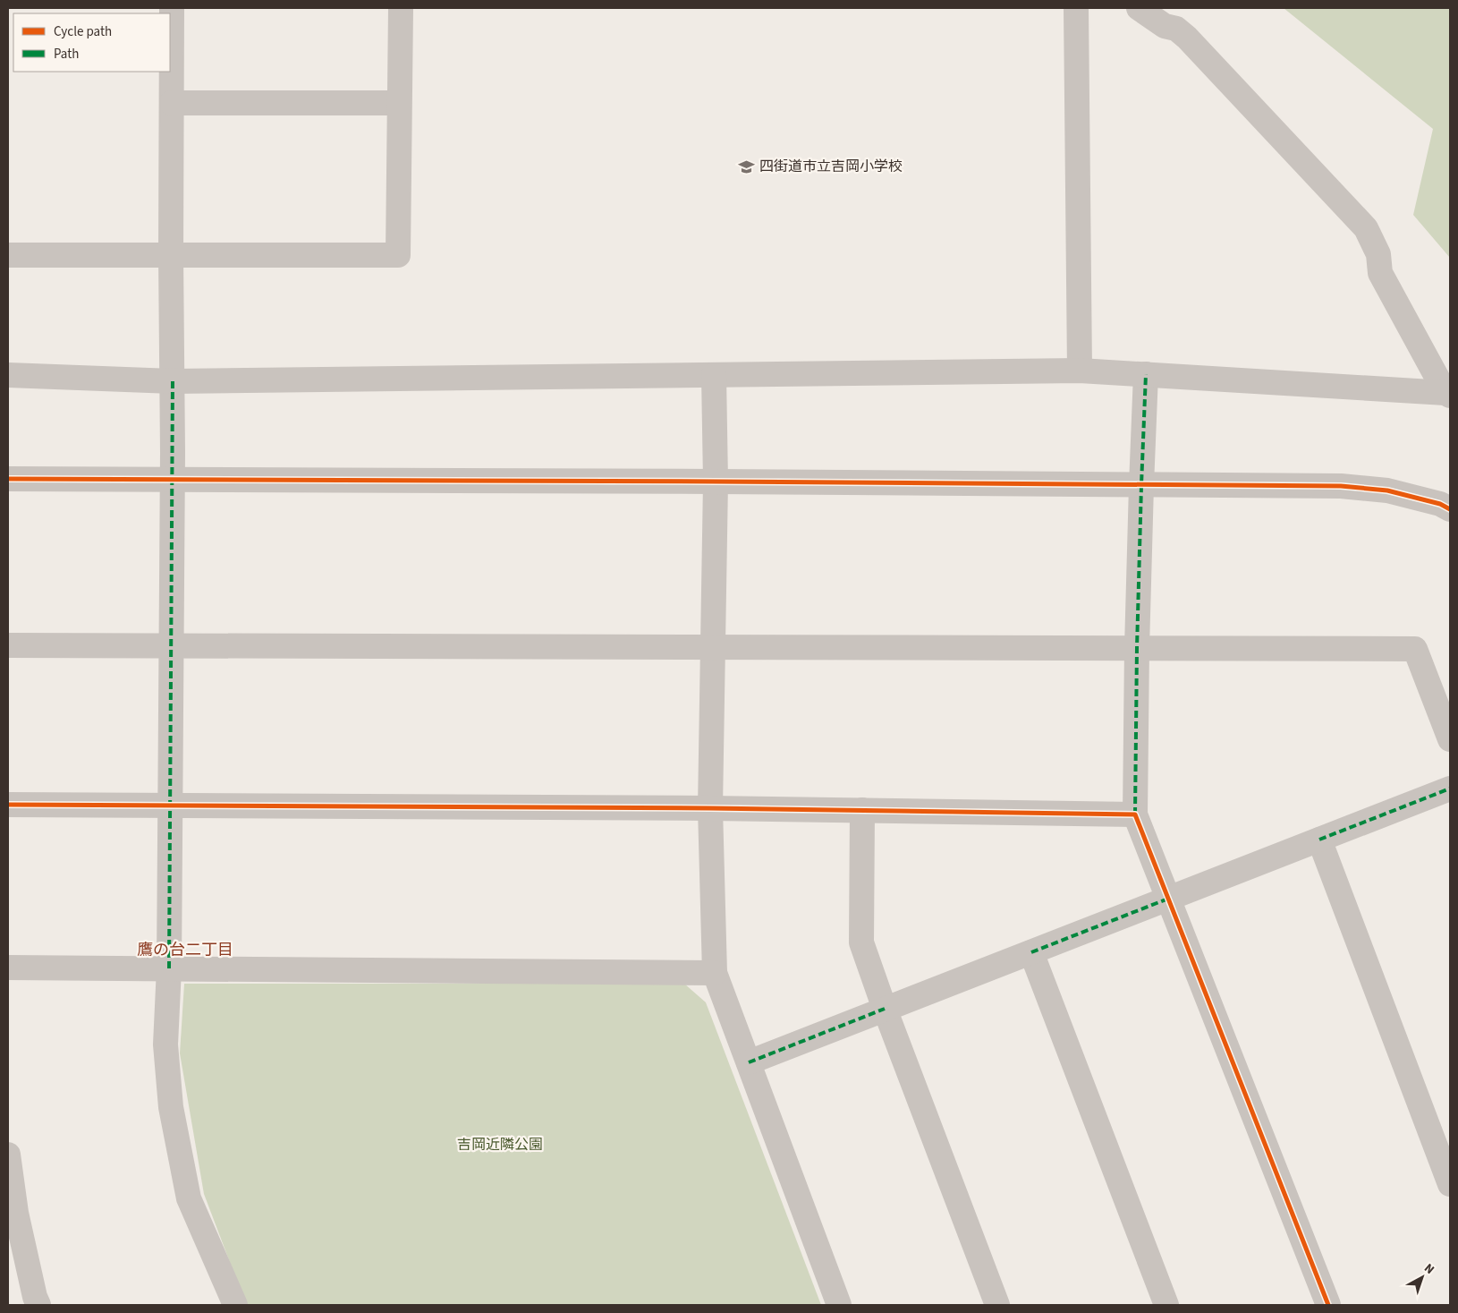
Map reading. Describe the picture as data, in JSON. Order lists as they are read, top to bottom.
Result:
{
  "districts": ["鷹の台二丁目"],
  "parks": ["吉岡近隣公園"],
  "places": {
    "school or university": ["四街道市立吉岡小学校"]
  },
  "legend": ["Cycle path", "Path"],
  "north": "top right"
}
